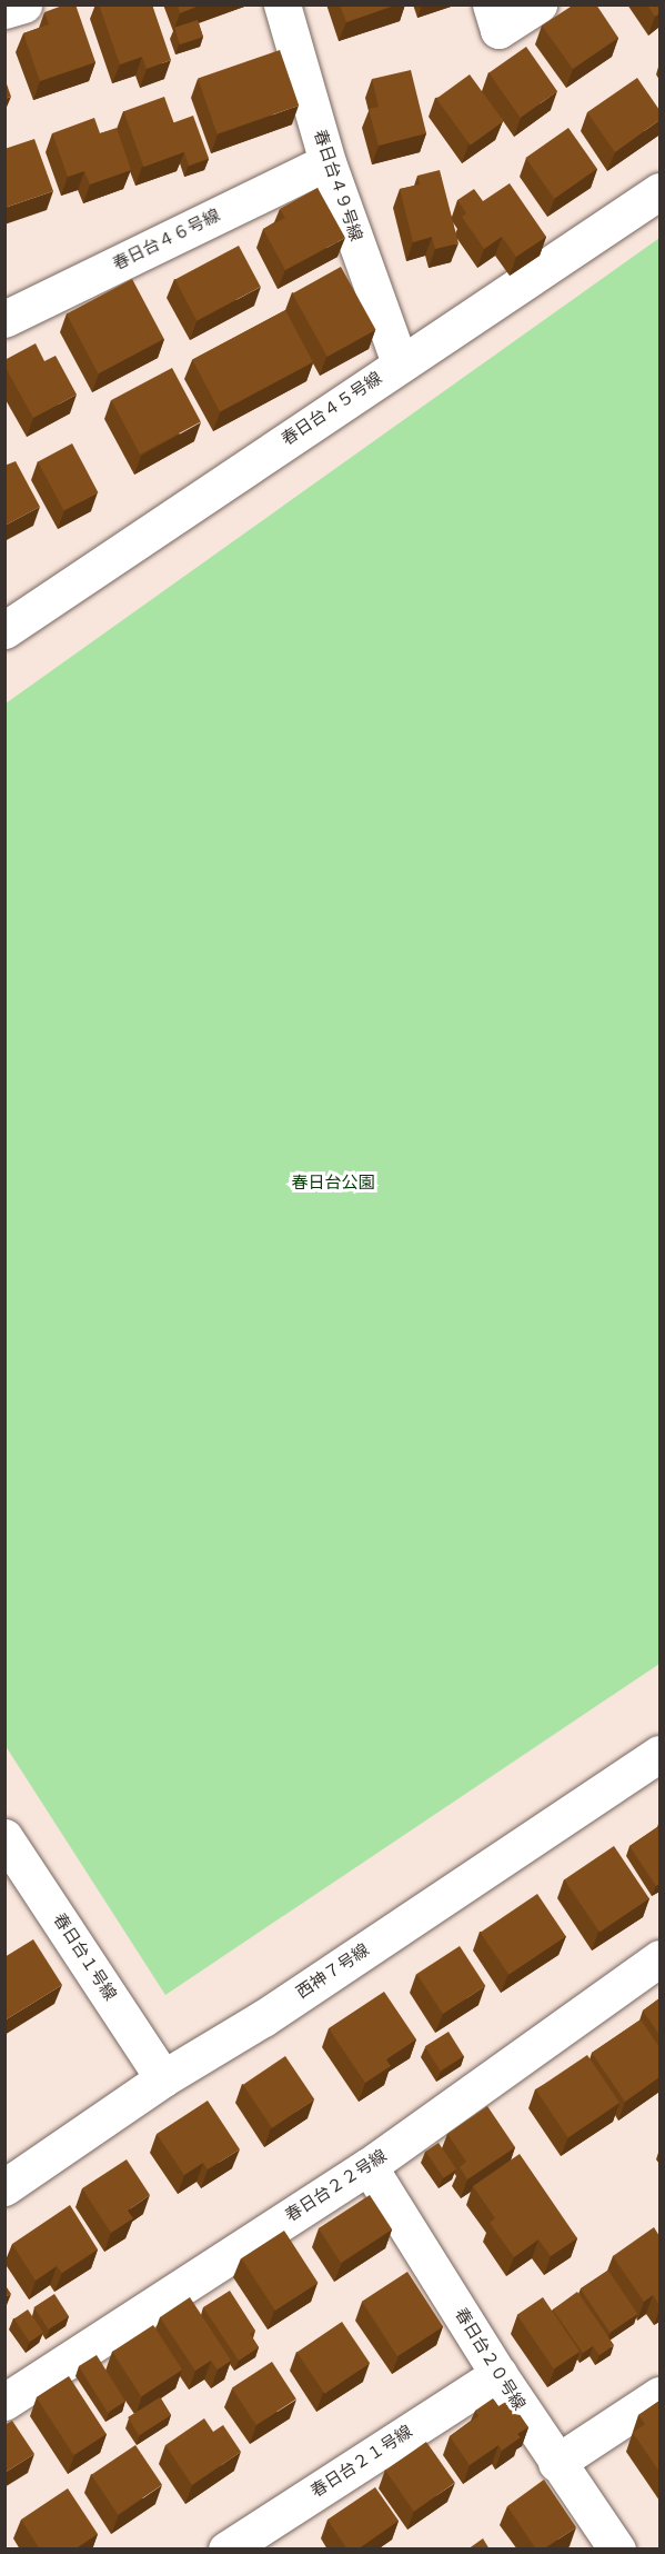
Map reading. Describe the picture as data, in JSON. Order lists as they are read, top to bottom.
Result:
{
  "streets": {
    "street": [
      "春日台４９号線",
      "春日台４６号線",
      "春日台４５号線",
      "春日台１号線",
      "西神７号線",
      "春日台２２号線",
      "春日台２０号線",
      "春日台２１号線"
    ]
  },
  "crossings": [
    ["春日台４９号線", "春日台４６号線"],
    ["春日台４９号線", "春日台４５号線"],
    ["春日台１号線", "西神７号線"],
    ["春日台２２号線", "春日台２０号線"],
    ["春日台２０号線", "春日台２１号線"]
  ],
  "parks": ["春日台公園"]
}
